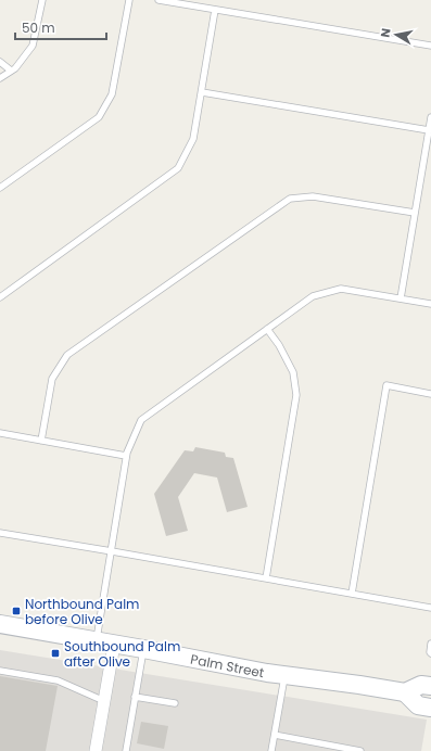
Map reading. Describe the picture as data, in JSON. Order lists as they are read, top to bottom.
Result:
{
  "streets": {
    "main road": ["Palm Street"]
  },
  "places": {
    "transit": ["Northbound Palm before Olive", "Southbound Palm after Olive"]
  },
  "scale_bar": "50 m",
  "north": "left"
}
